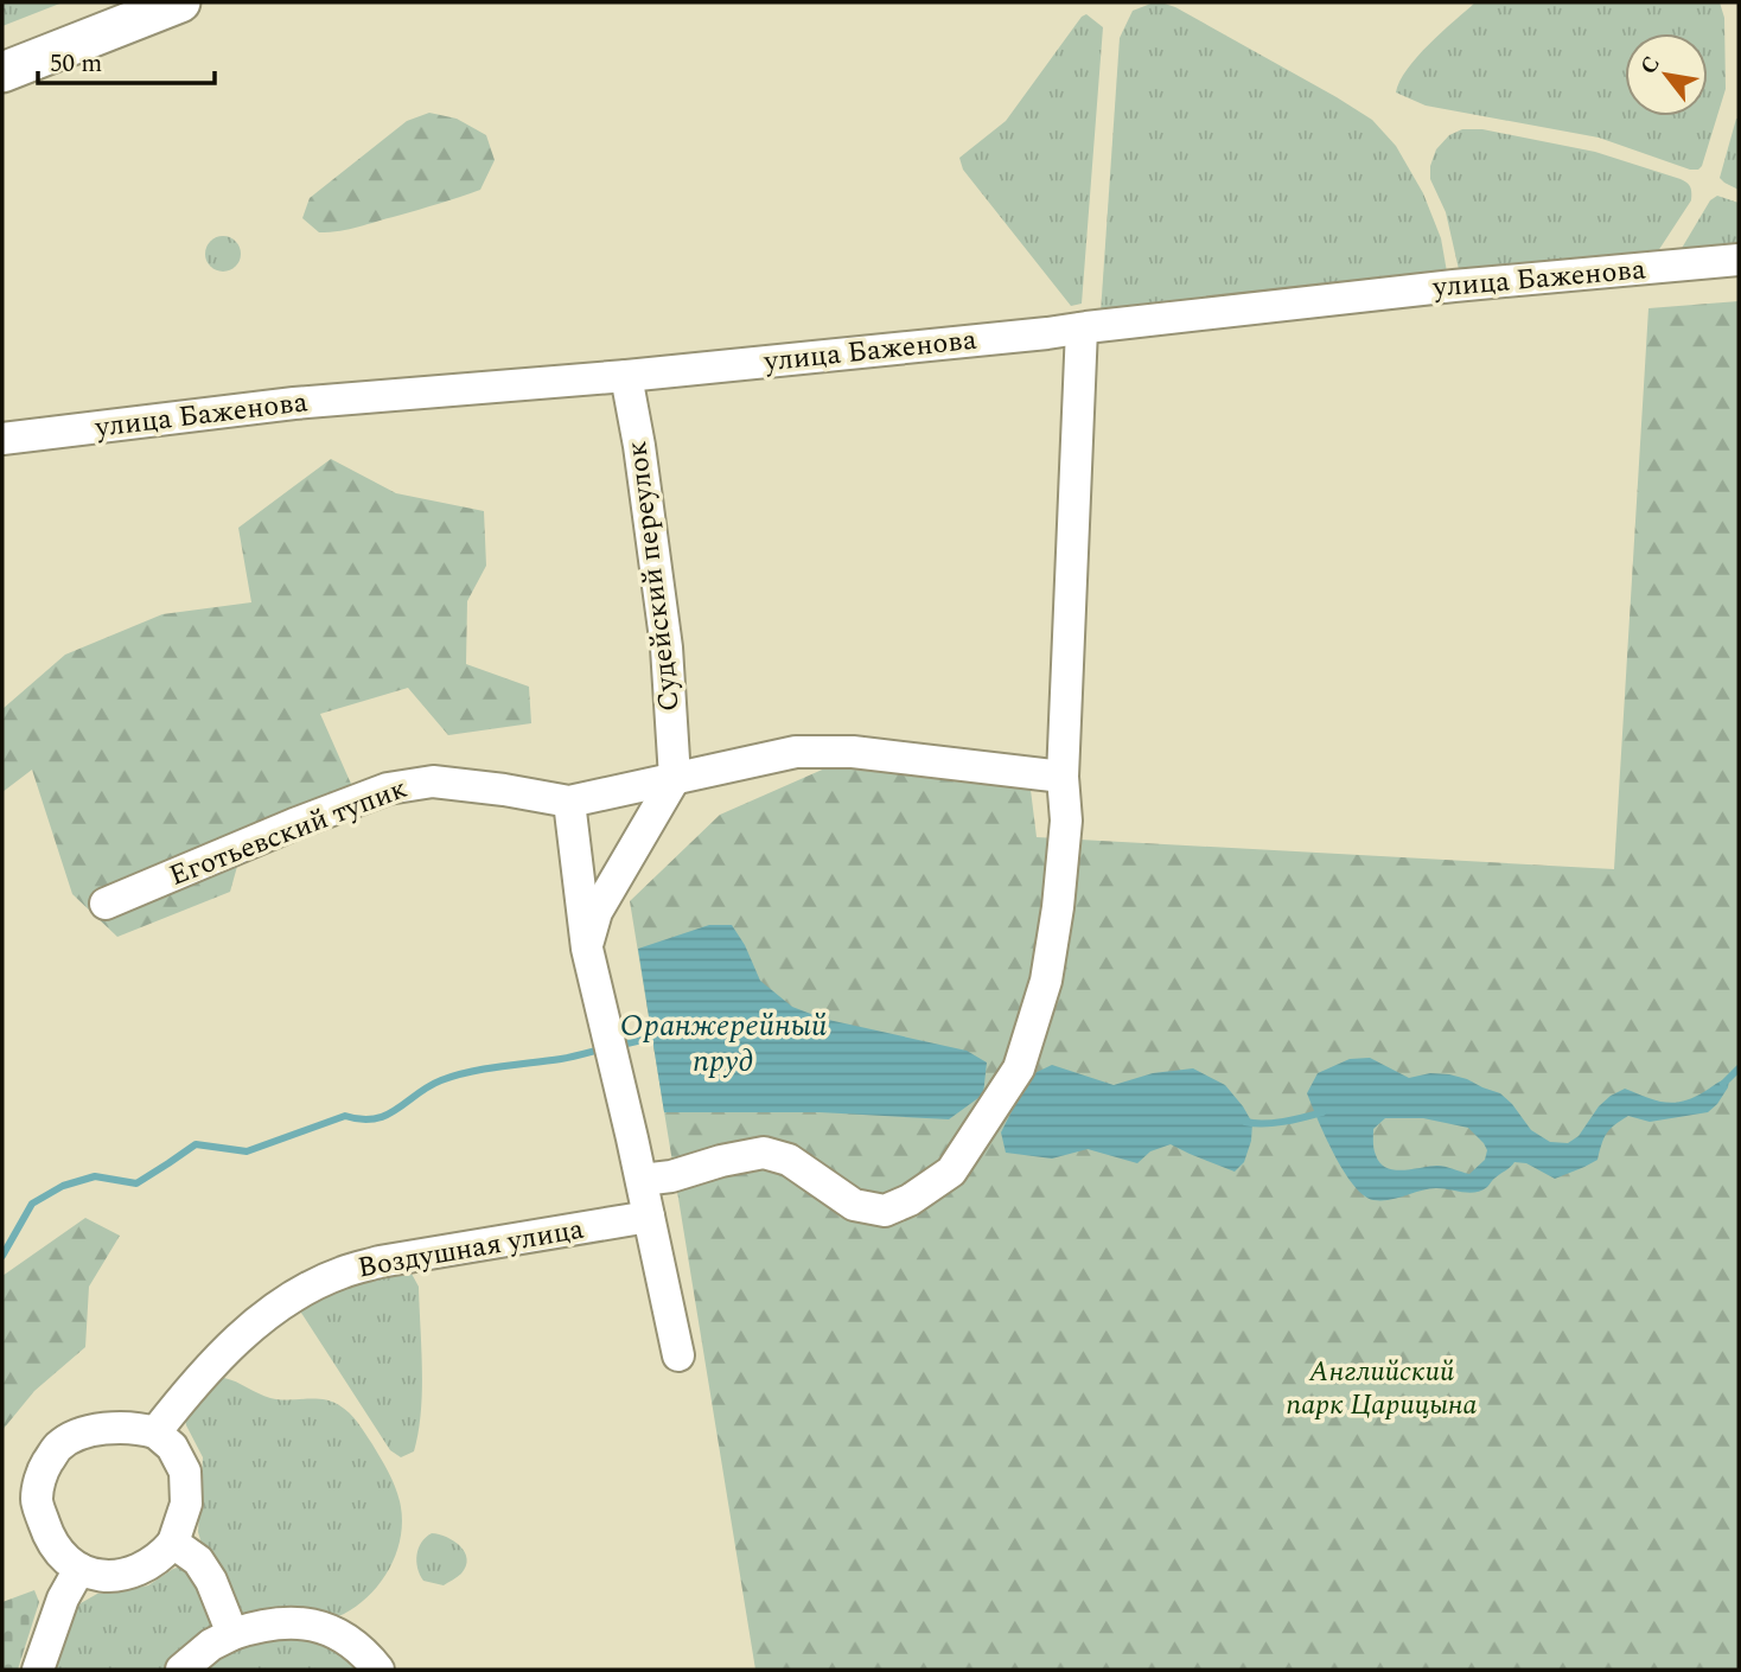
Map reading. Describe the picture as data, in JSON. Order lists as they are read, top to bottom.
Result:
{
  "streets": {
    "street": [
      "улица Баженова",
      "Судейский переулок",
      "Еготьевский тупик",
      "Воздушная улица"
    ]
  },
  "crossings": [
    ["улица Баженова", "Судейский переулок"],
    ["Судейский переулок", "Еготьевский тупик"]
  ],
  "water": ["Оранжерейный пруд"],
  "parks": ["Английский парк Царицына"],
  "scale_bar": "50 m",
  "north": "top left"
}
